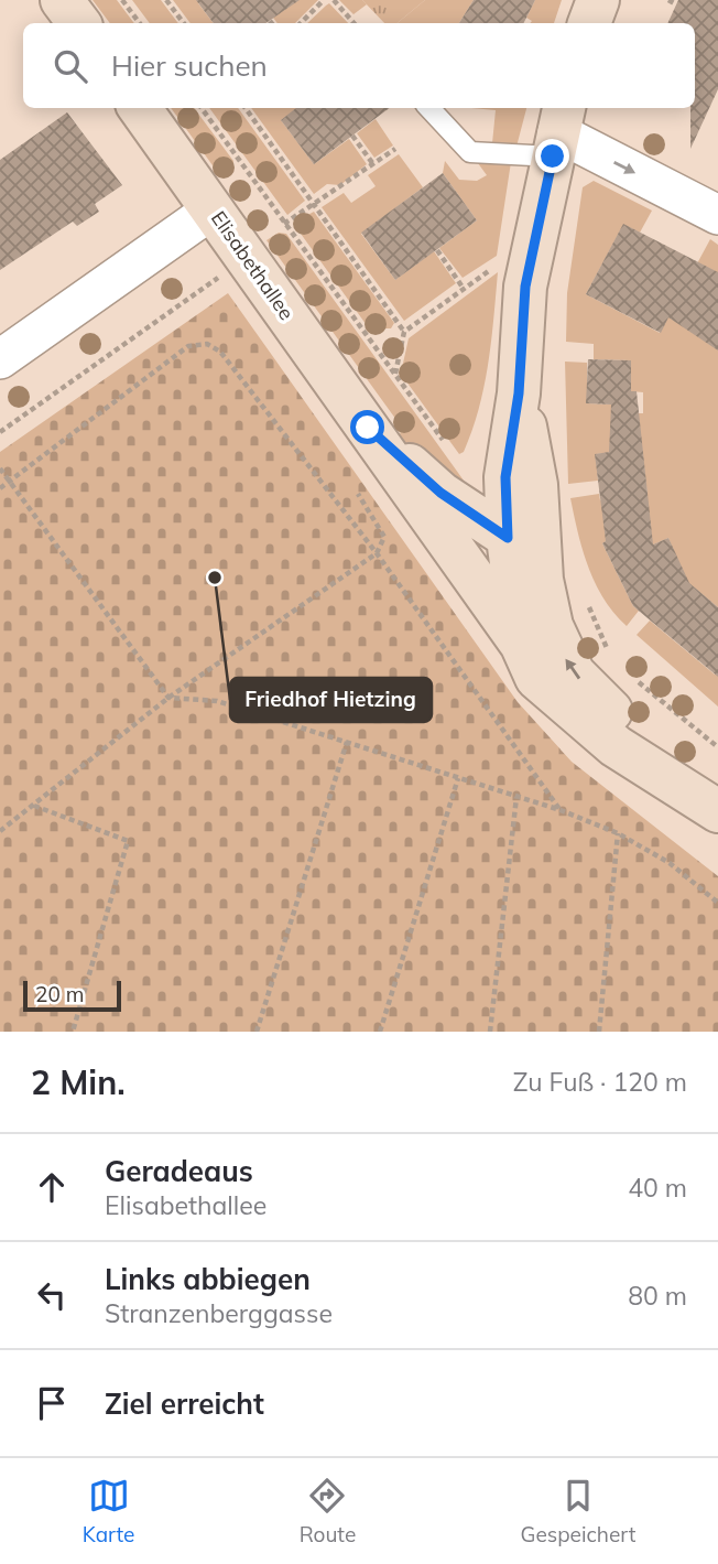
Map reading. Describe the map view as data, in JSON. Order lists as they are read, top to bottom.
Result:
{
  "streets": {
    "street": ["Elisabethallee"]
  },
  "places": ["Friedhof Hietzing"],
  "scale_bar": "20 m",
  "page": {
    "search": "Hier suchen",
    "scale": "20 m",
    "heading": ["2 Min.", "Zu Fuß · 120 m"],
    "list": [
      ["Geradeaus", "Elisabethallee", "40 m"],
      ["Links abbiegen", "Stranzenberggasse", "80 m"],
      "Ziel erreicht"
    ],
    "nav": ["Karte", "Route", "Gespeichert"]
  }
}
